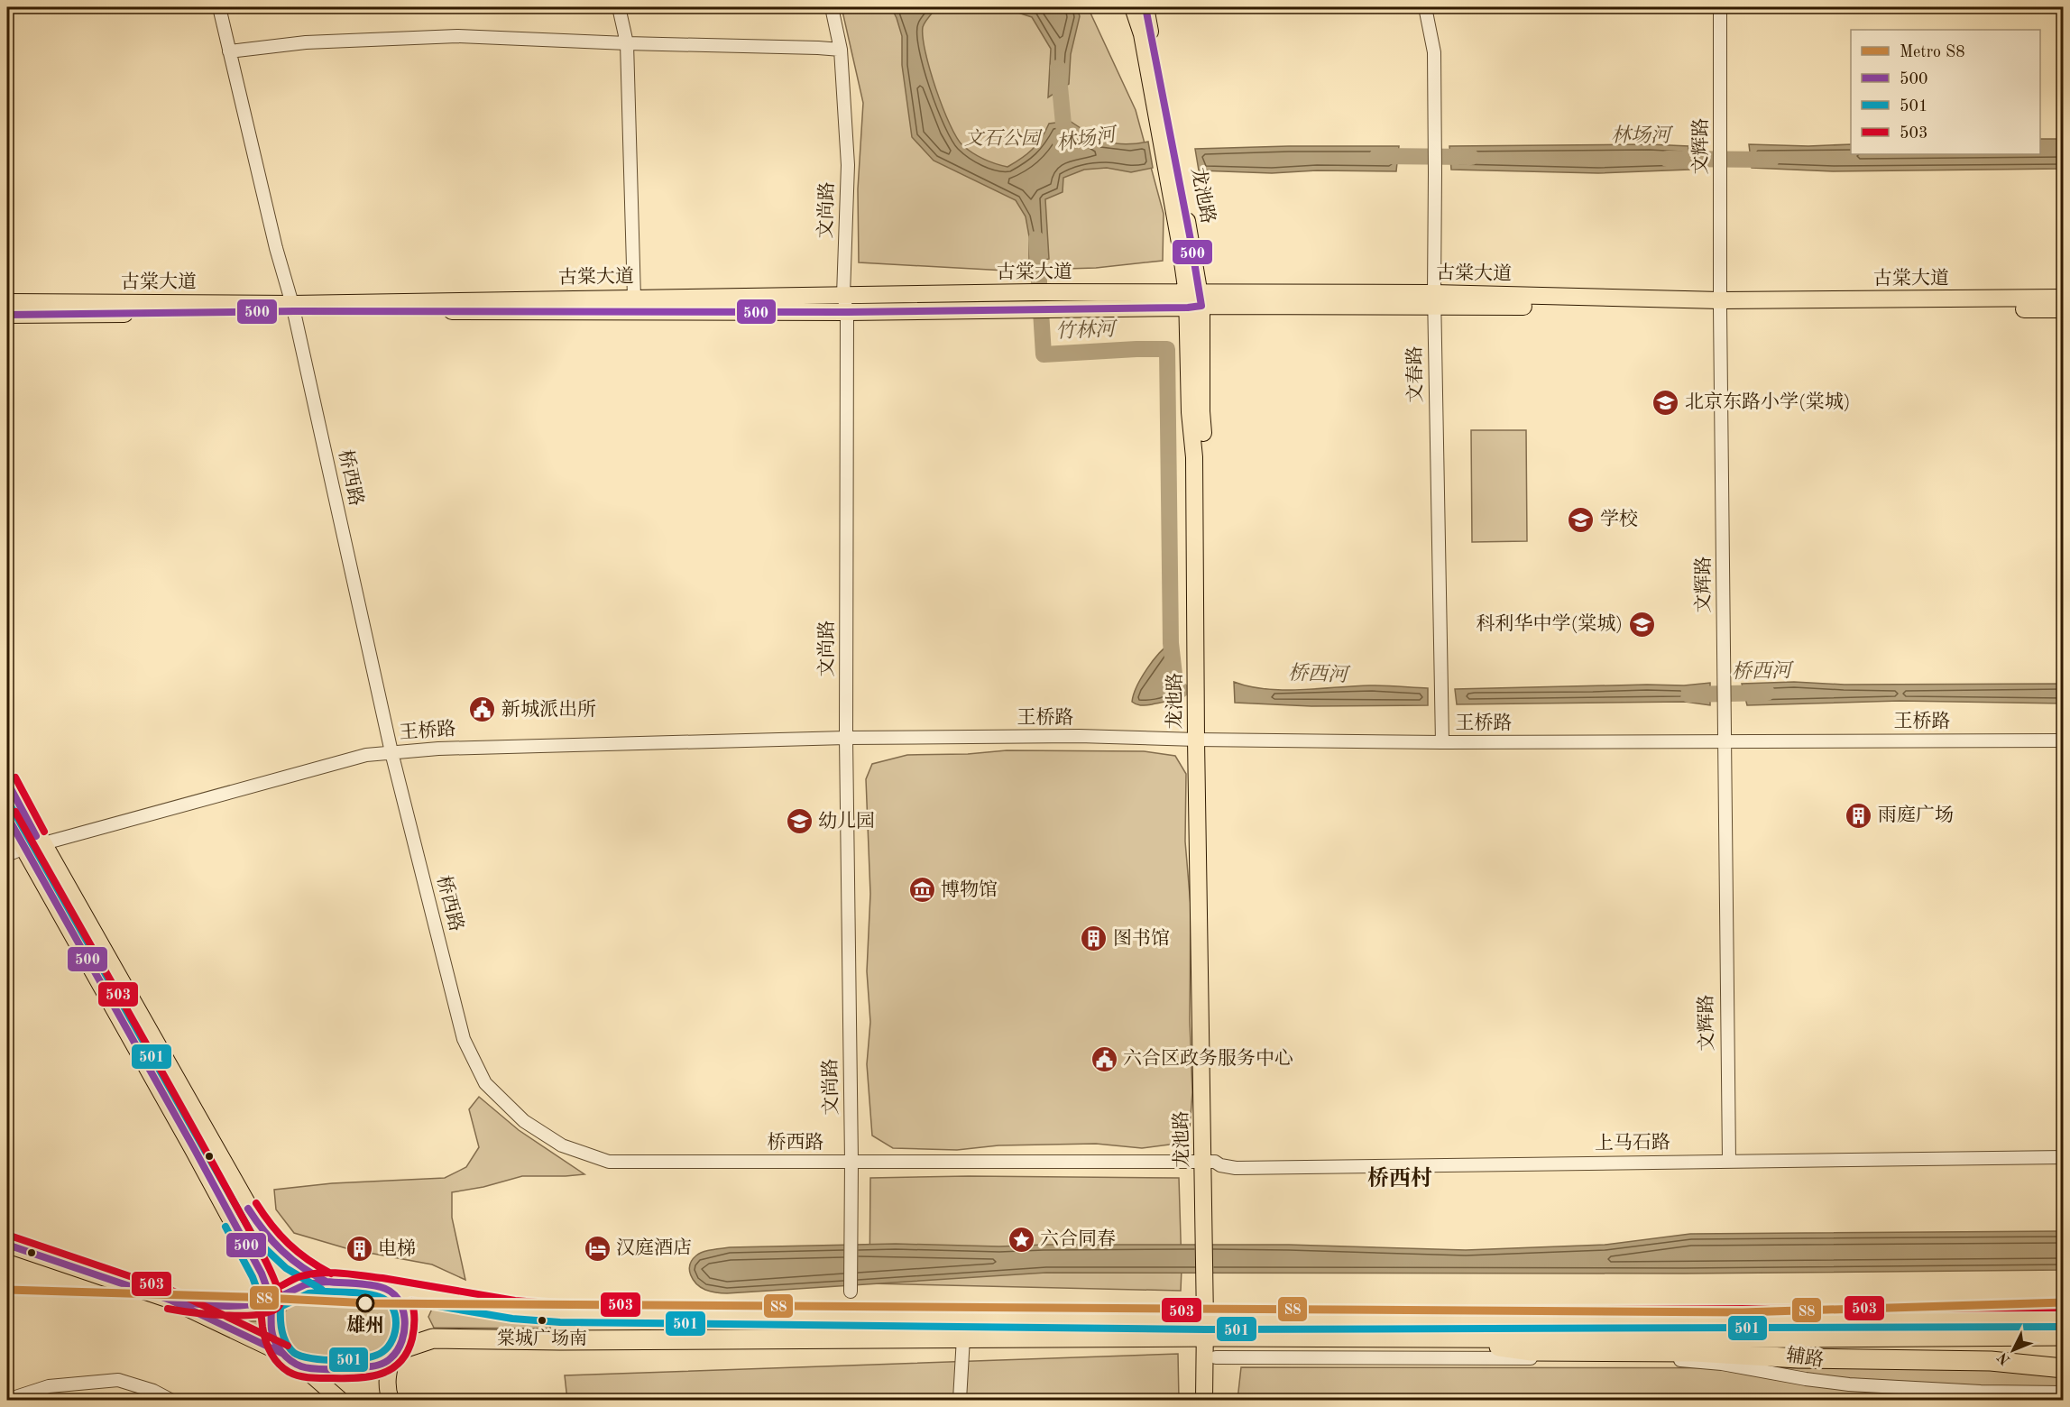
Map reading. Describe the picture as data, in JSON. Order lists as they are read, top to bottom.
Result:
{
  "streets": {
    "main road": ["龙池路", "古棠大道"],
    "street": [
      "文辉路",
      "文尚路",
      "文春路",
      "桥西路",
      "王桥路",
      "上马石路",
      "辅路"
    ]
  },
  "crossings": [
    ["文辉路", "古棠大道"],
    ["文辉路", "王桥路"],
    ["文辉路", "上马石路"],
    ["龙池路", "古棠大道"],
    ["龙池路", "桥西路"],
    ["龙池路", "王桥路"],
    ["龙池路", "上马石路"],
    ["龙池路", "辅路"],
    ["文尚路", "古棠大道"],
    ["文尚路", "桥西路"],
    ["文尚路", "王桥路"],
    ["古棠大道", "文春路"],
    ["古棠大道", "桥西路"],
    ["文春路", "王桥路"],
    ["桥西路", "王桥路"],
    ["桥西路", "上马石路"]
  ],
  "districts": ["桥西村"],
  "water": ["林场河", "竹林河", "桥西河"],
  "parks": ["文石公园"],
  "places": {
    "school or university": [
      "北京东路小学(棠城)",
      "学校",
      "科利华中学(棠城)",
      "幼儿园"
    ],
    "public building": ["新城派出所", "六合区政务服务中心"],
    "building": ["雨庭广场", "图书馆", "电梯"],
    "museum": ["博物馆"],
    "place": ["六合同春"],
    "hotel": ["汉庭酒店"],
    "other": ["雄州", "棠城广场南"]
  },
  "lines": [
    "transit line 500",
    "transit line 503",
    "transit line 501",
    "metro line S8"
  ],
  "legend": [
    "Metro S8",
    "500",
    "501",
    "503"
  ],
  "north": "bottom left"
}
